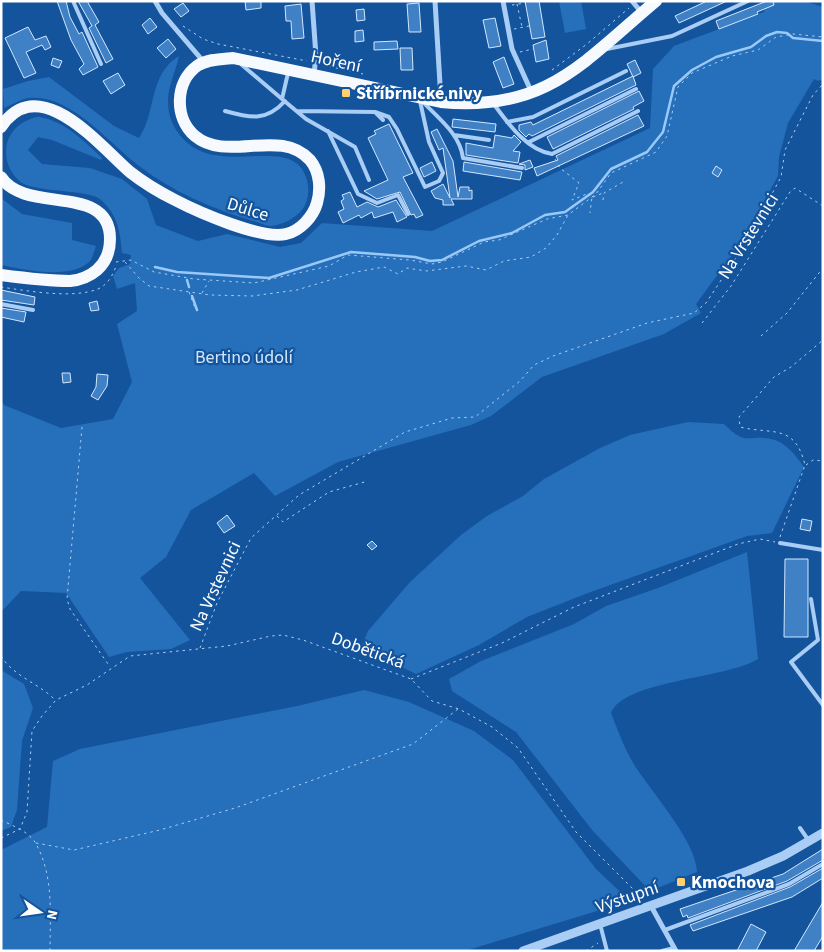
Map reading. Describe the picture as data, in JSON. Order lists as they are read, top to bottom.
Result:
{
  "streets": {
    "main road": ["Hoření", "Důlce"],
    "street": ["Výstupní"],
    "path": ["Na Vrstevnici", "Dobětická"]
  },
  "crossings": [
    ["Hoření", "Důlce"],
    ["Na Vrstevnici", "Dobětická"],
    ["Dobětická", "Výstupní"]
  ],
  "parks": ["Bertino údolí"],
  "places": {
    "transit": ["Stříbrnické nivy", "Kmochova"]
  },
  "north": "right"
}
